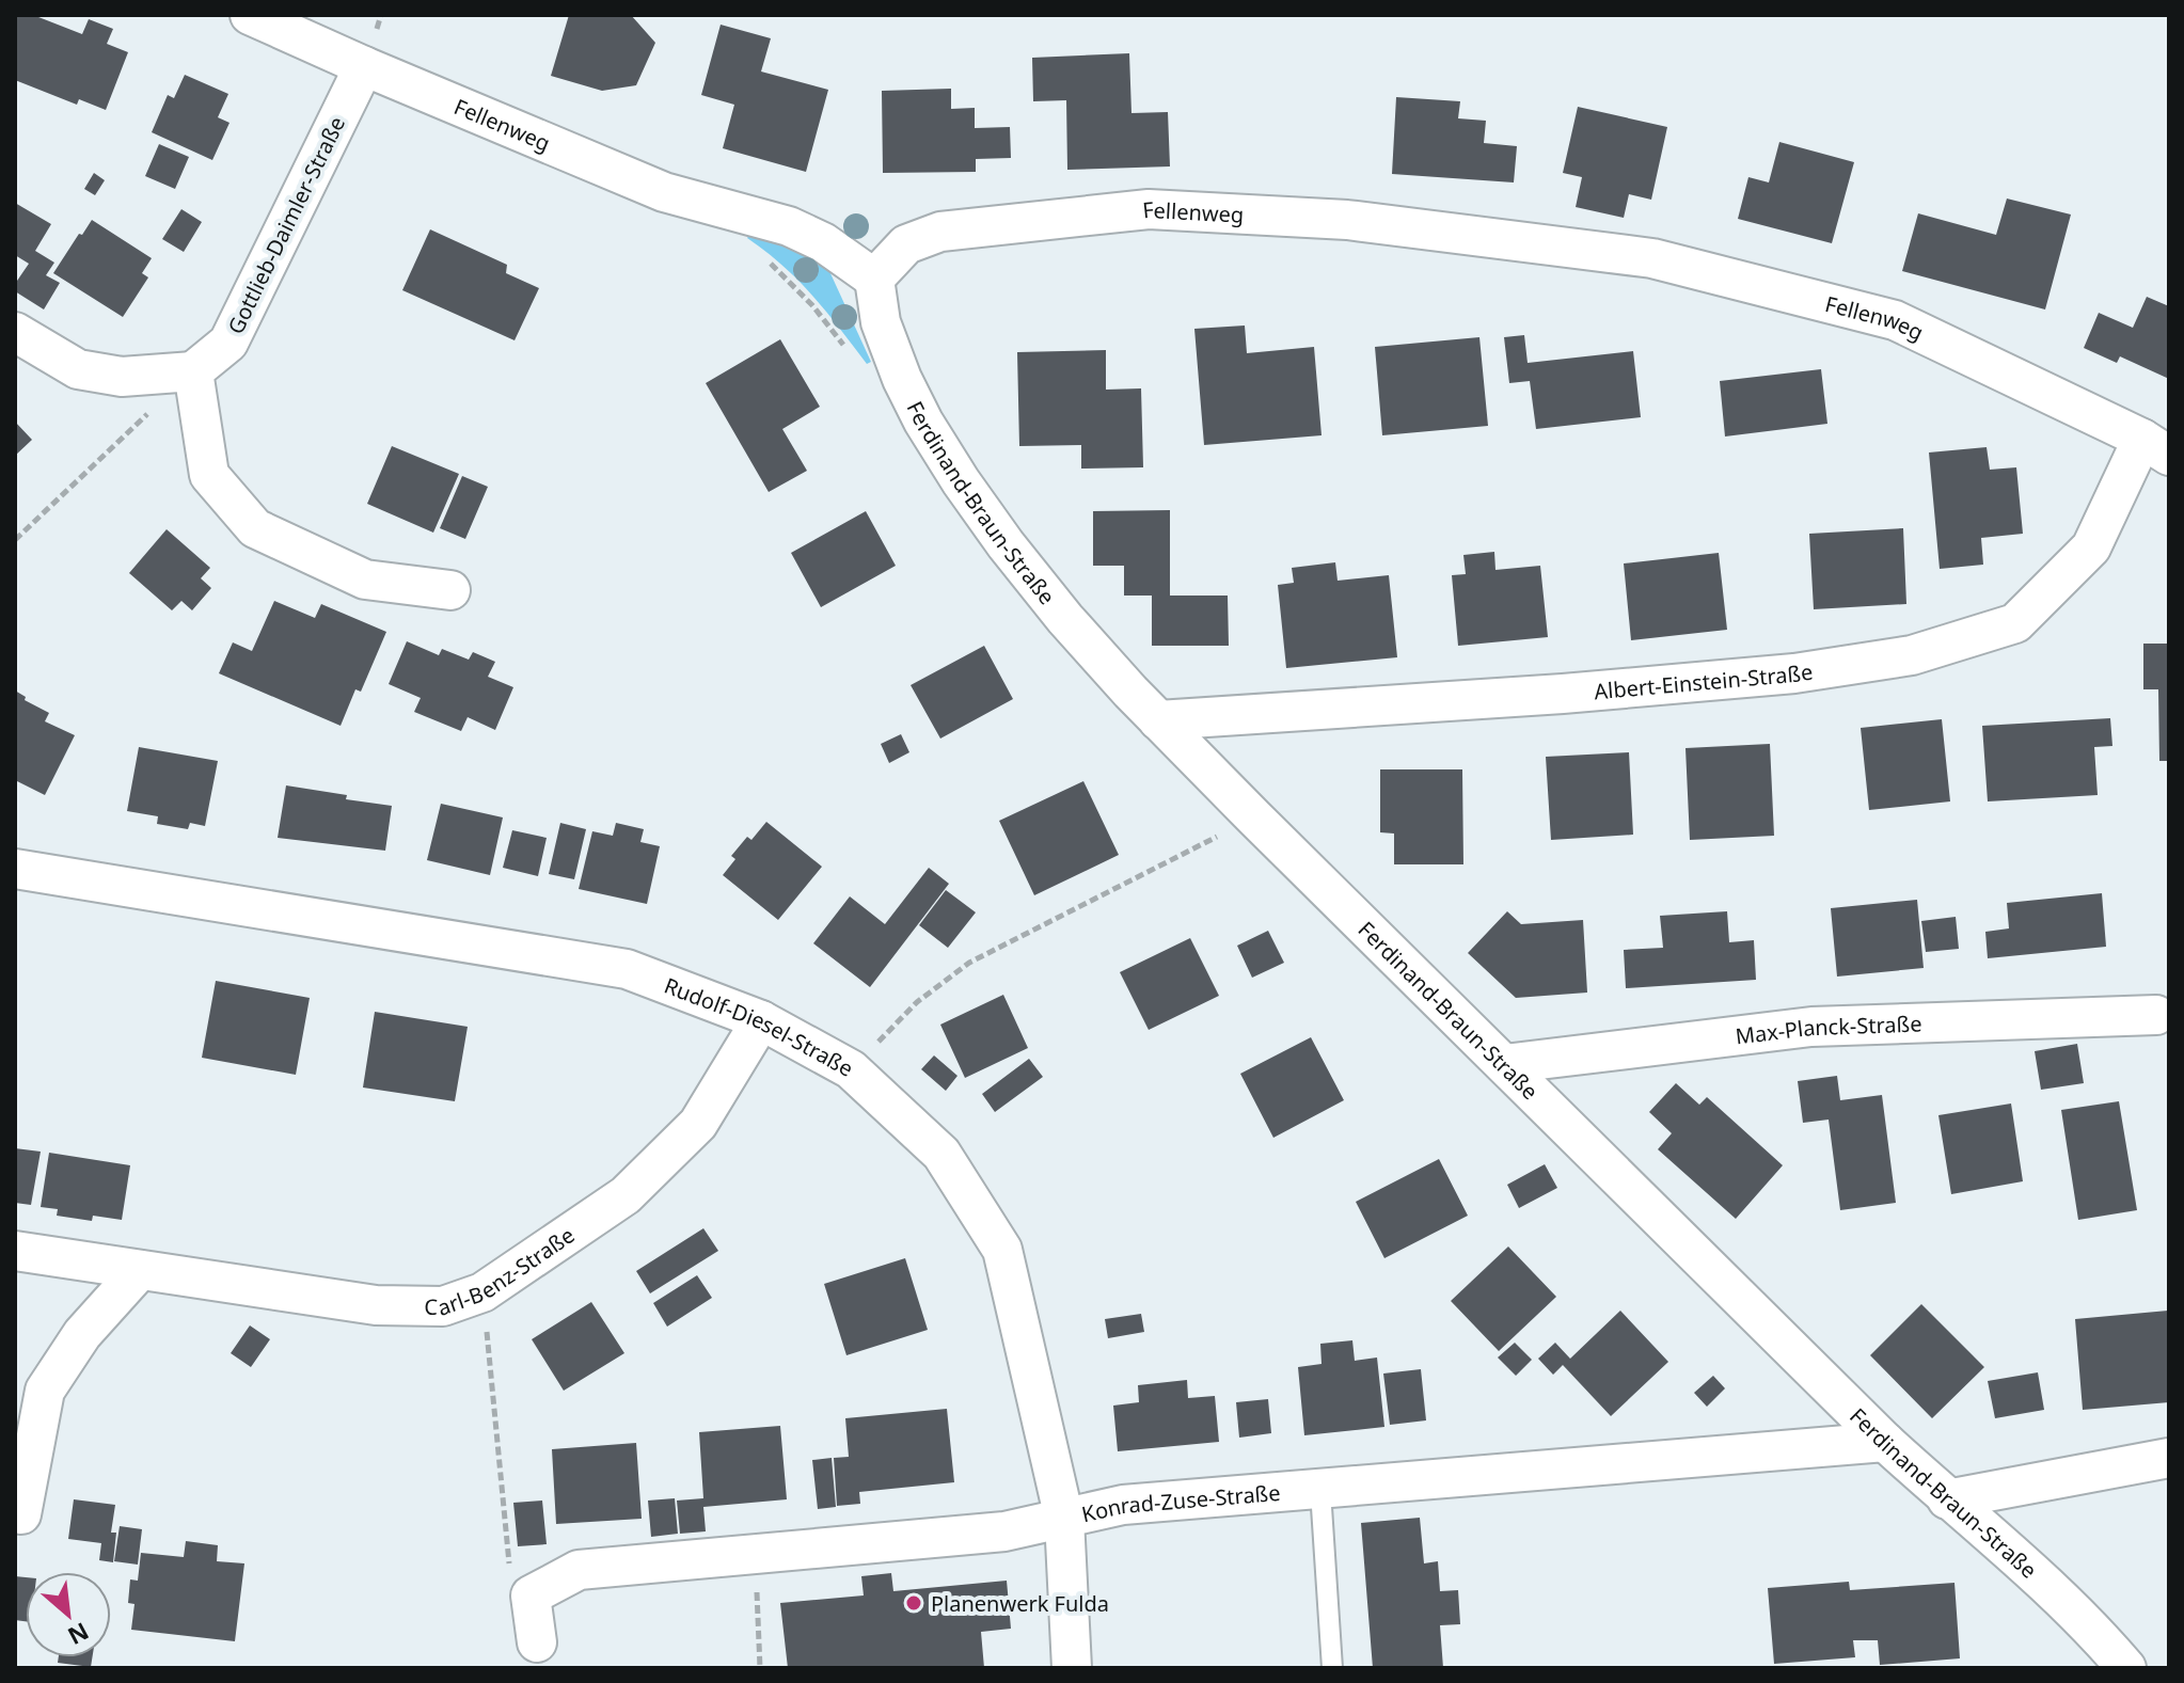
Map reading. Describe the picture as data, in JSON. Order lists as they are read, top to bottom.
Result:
{
  "streets": {
    "street": [
      "Fellenweg",
      "Gottlieb-Daimler-Straße",
      "Ferdinand-Braun-Straße",
      "Albert-Einstein-Straße",
      "Rudolf-Diesel-Straße",
      "Max-Planck-Straße",
      "Carl-Benz-Straße",
      "Konrad-Zuse-Straße"
    ]
  },
  "crossings": [
    ["Fellenweg", "Gottlieb-Daimler-Straße"],
    ["Fellenweg", "Ferdinand-Braun-Straße"],
    ["Fellenweg", "Albert-Einstein-Straße"],
    ["Ferdinand-Braun-Straße", "Albert-Einstein-Straße"],
    ["Ferdinand-Braun-Straße", "Max-Planck-Straße"],
    ["Ferdinand-Braun-Straße", "Konrad-Zuse-Straße"],
    ["Rudolf-Diesel-Straße", "Carl-Benz-Straße"],
    ["Rudolf-Diesel-Straße", "Konrad-Zuse-Straße"]
  ],
  "places": ["Planenwerk Fulda"],
  "north": "bottom right"
}
